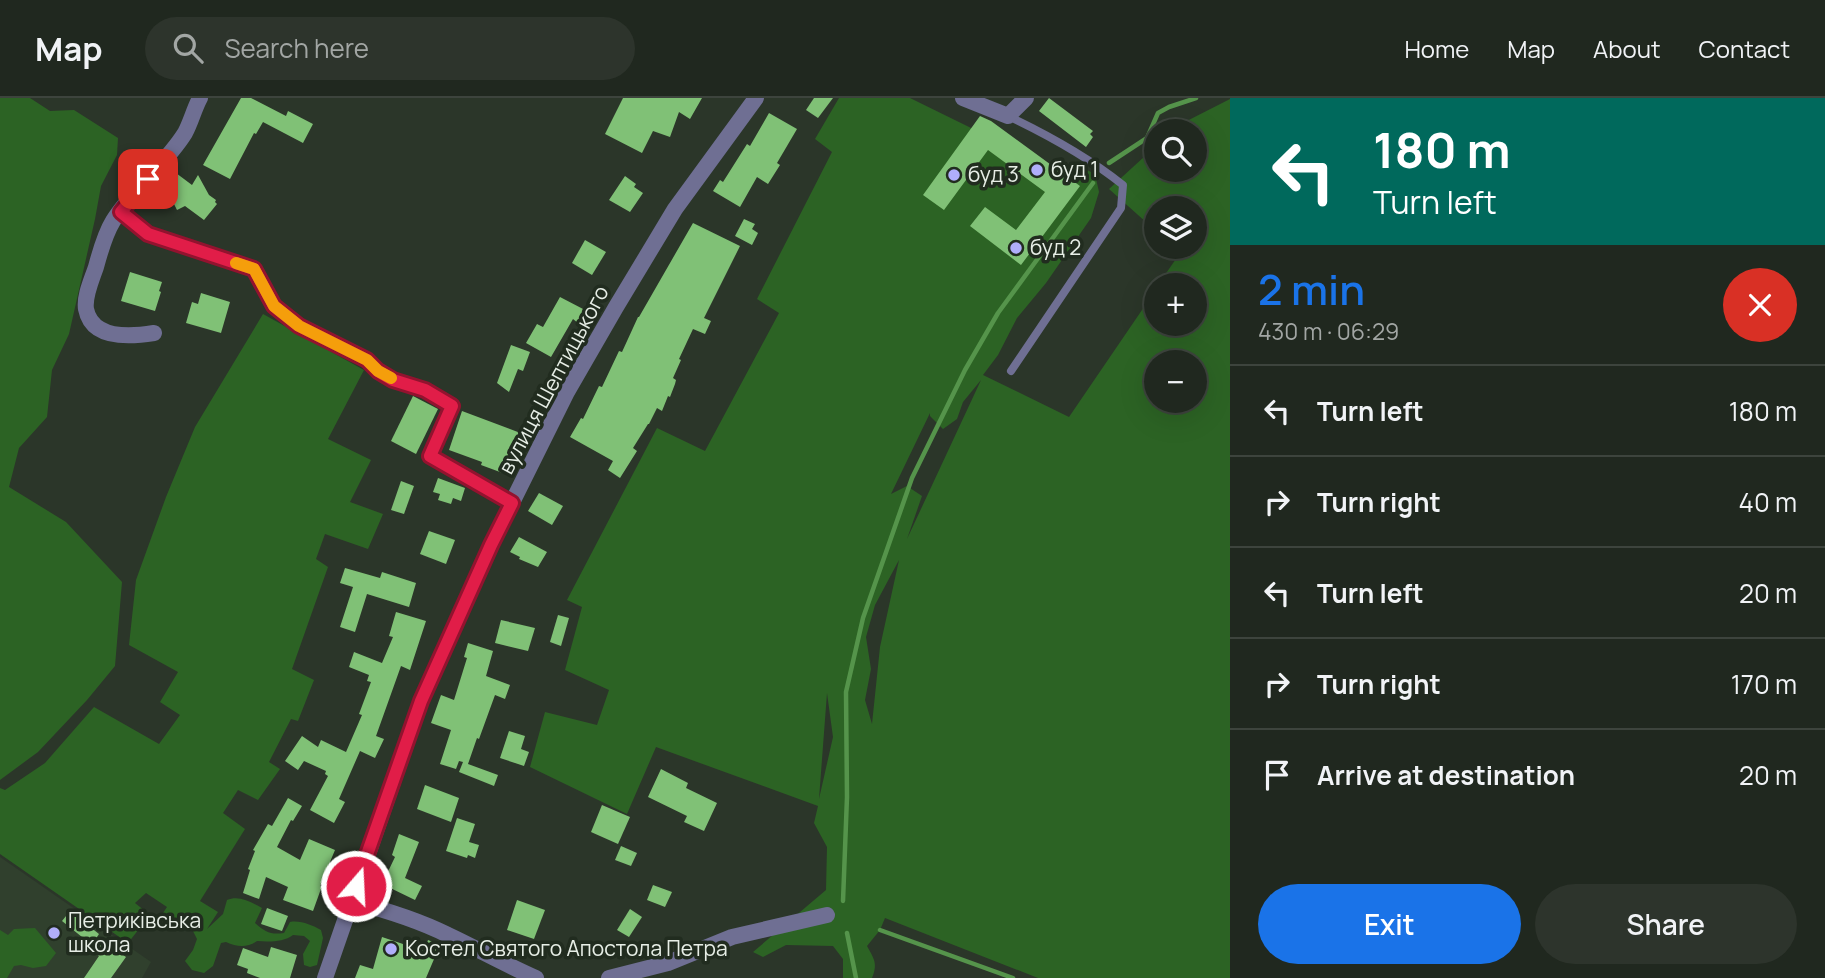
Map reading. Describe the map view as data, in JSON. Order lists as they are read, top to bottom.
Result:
{
  "streets": {
    "street": ["вулиця Шептицького"]
  },
  "places": [
    "буд 1",
    "буд 3",
    "буд 2",
    "Петриківська школа",
    "Костел Святого Апостола Петра"
  ],
  "page": {
    "header": "Map",
    "search": "Search here",
    "nav": [
      "Home",
      "Map",
      "About",
      "Contact"
    ],
    "turn": ["180 m", "Turn left"],
    "map_buttons": ["+", "−"],
    "heading": ["2 min", "430 m · 06:29"],
    "list": [
      {
        "name": "Turn left",
        "value": "180 m"
      },
      {
        "name": "Turn right",
        "value": "40 m"
      },
      {
        "name": "Turn left",
        "value": "20 m"
      },
      {
        "name": "Turn right",
        "value": "170 m"
      },
      {
        "name": "Arrive at destination",
        "value": "20 m"
      }
    ],
    "buttons": ["Exit", "Share"]
  }
}
